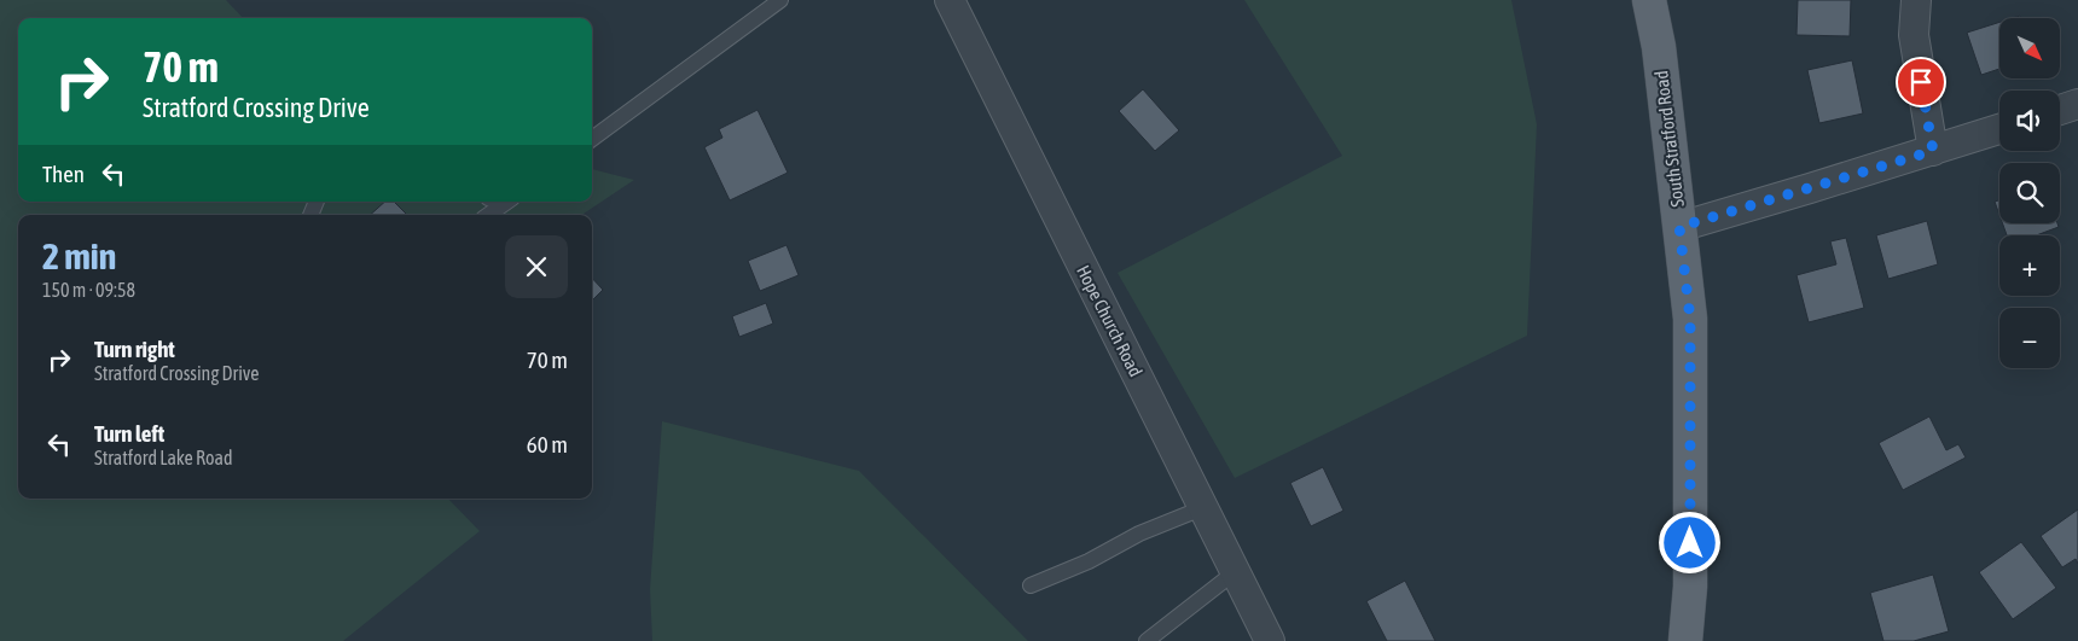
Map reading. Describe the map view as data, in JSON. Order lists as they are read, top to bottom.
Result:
{
  "streets": {
    "main road": ["South Stratford Road"],
    "street": ["Hope Church Road"]
  },
  "north": "bottom right",
  "page": {
    "map_buttons": ["+", "−"],
    "turn": ["70 m", "Stratford Crossing Drive"],
    "then": "Then",
    "heading": ["2 min", "150 m · 09:58"],
    "list": [
      {
        "name": "Turn right",
        "note": "Stratford Crossing Drive",
        "value": "70 m"
      },
      {
        "name": "Turn left",
        "note": "Stratford Lake Road",
        "value": "60 m"
      }
    ]
  }
}
